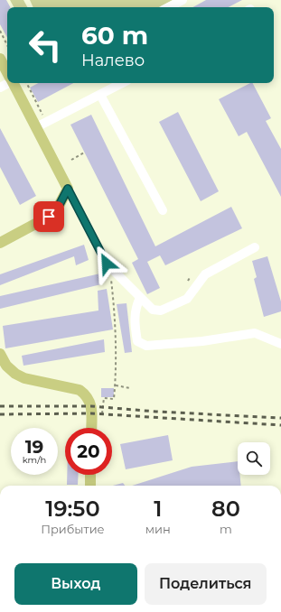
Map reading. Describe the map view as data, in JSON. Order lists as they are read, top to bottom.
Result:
{
  "page": {
    "turn": ["60 m", "Налево"],
    "speed": "19 km/h",
    "limit": "20",
    "eta": [
      "19:50",
      "Прибытие",
      "1",
      "мин",
      "80",
      "m"
    ],
    "buttons": ["Выход", "Поделиться"]
  }
}
